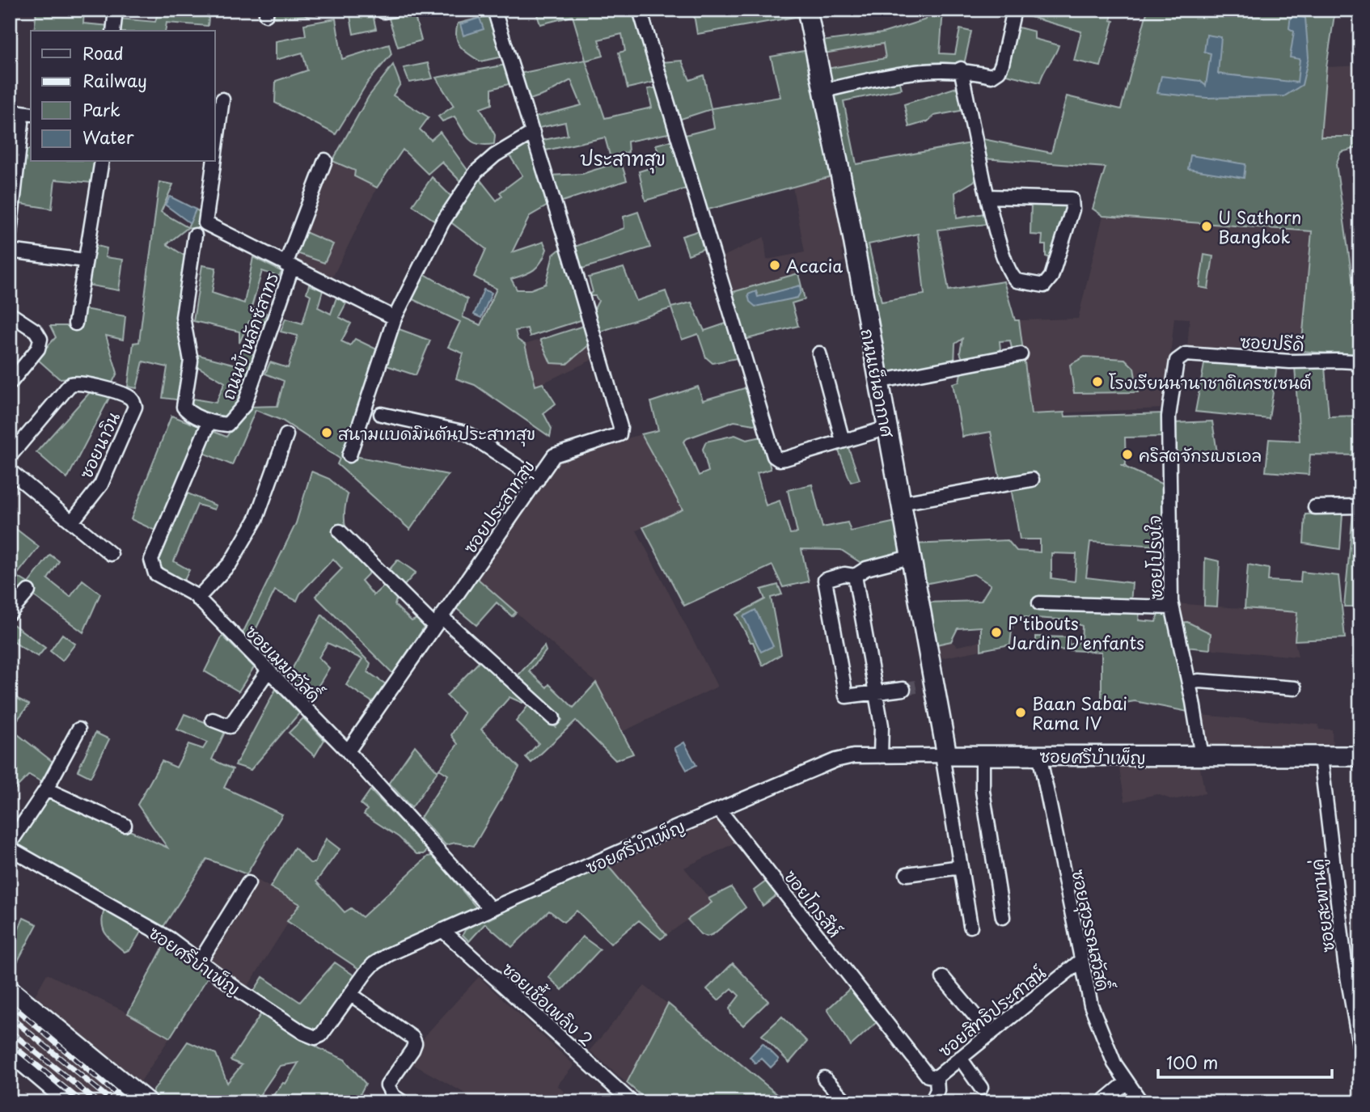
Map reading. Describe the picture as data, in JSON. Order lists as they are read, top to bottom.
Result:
{
  "streets": {
    "street": [
      "ถนนบ้านลักซ์สาทร",
      "ซอยปรีดี",
      "ถนนเย็นอากาศ",
      "ซอยนาวิน",
      "ซอยประสาทสุข",
      "ซอยโปร่งใจ",
      "ซอยเมฆสวัสดิ์",
      "ซอยศรีบำเพ็ญ",
      "ฃอยโกรสีห์",
      "ซอยสะพานคู่",
      "ซอยสุวรรณสวัสดิ์",
      "ซอยเชื้อเพลิง 2",
      "ซอยสิทธิประศาสน์"
    ]
  },
  "crossings": [
    ["ถนนบ้านลักซ์สาทร", "ซอยเมฆสวัสดิ์"],
    ["ซอยปรีดี", "ซอยโปร่งใจ"],
    ["ถนนเย็นอากาศ", "ซอยศรีบำเพ็ญ"],
    ["ซอยประสาทสุข", "ซอยเมฆสวัสดิ์"],
    ["ซอยโปร่งใจ", "ซอยศรีบำเพ็ญ"],
    ["ซอยเมฆสวัสดิ์", "ซอยศรีบำเพ็ญ"],
    ["ซอยศรีบำเพ็ญ", "ฃอยโกรสีห์"],
    ["ซอยศรีบำเพ็ญ", "ซอยสะพานคู่"],
    ["ซอยศรีบำเพ็ญ", "ซอยสุวรรณสวัสดิ์"],
    ["ซอยศรีบำเพ็ญ", "ซอยเชื้อเพลิง 2"],
    ["ฃอยโกรสีห์", "ซอยสิทธิประศาสน์"],
    ["ซอยสุวรรณสวัสดิ์", "ซอยสิทธิประศาสน์"]
  ],
  "districts": ["ประสาทสุข"],
  "places": [
    "U Sathorn Bangkok",
    "Acacia",
    "โรงเรียนนานาชาติเครซเซนต์",
    "สนามแบดมินตันประสาทสุข",
    "คริสตจักรเบธเอล",
    "P'tibouts Jardin D'enfants",
    "Baan Sabai Rama IV"
  ],
  "legend": [
    "Road",
    "Railway",
    "Park",
    "Water"
  ],
  "scale_bar": "100 m"
}
